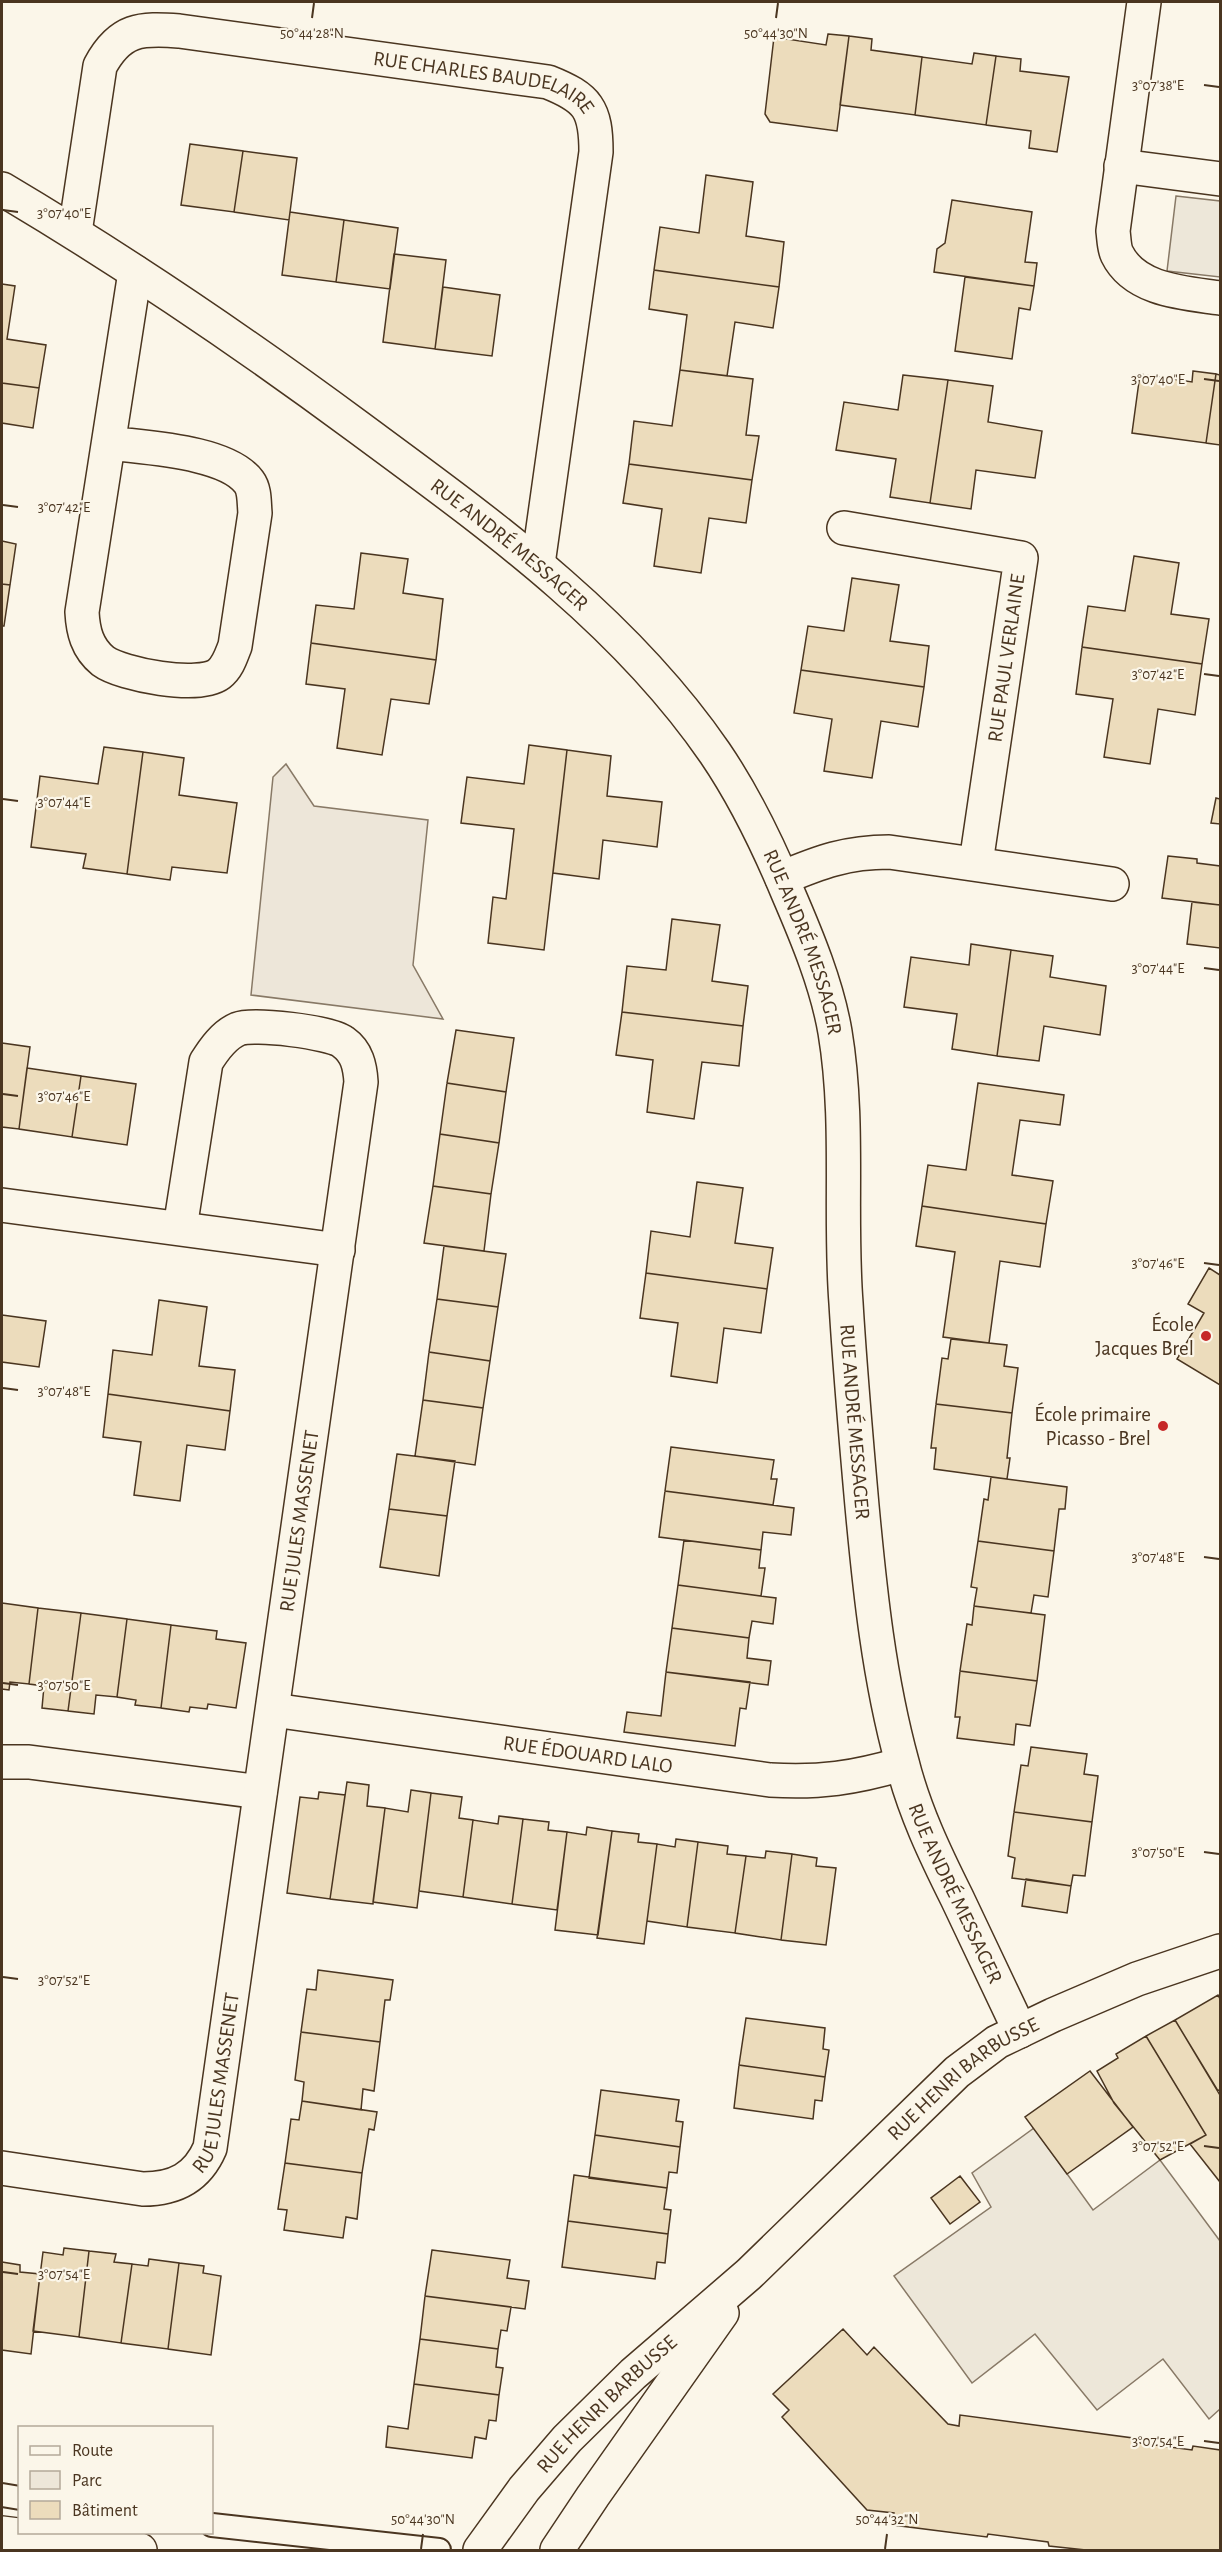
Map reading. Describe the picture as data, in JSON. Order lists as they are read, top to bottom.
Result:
{
  "streets": {
    "street": [
      "RUE CHARLES BAUDELAIRE",
      "RUE ANDRÉ MESSAGER",
      "RUE PAUL VERLAINE",
      "RUE JULES MASSENET",
      "RUE ÉDOUARD LALO",
      "RUE HENRI BARBUSSE"
    ]
  },
  "crossings": [
    ["RUE CHARLES BAUDELAIRE", "RUE ANDRÉ MESSAGER"],
    ["RUE ANDRÉ MESSAGER", "RUE ÉDOUARD LALO"],
    ["RUE ANDRÉ MESSAGER", "RUE HENRI BARBUSSE"],
    ["RUE JULES MASSENET", "RUE ÉDOUARD LALO"]
  ],
  "places": ["École Jacques Brel", "École primaire Picasso - Brel"],
  "legend": ["Route", "Parc", "Bâtiment"],
  "coordinates": [
    "50°44'28\"N",
    "50°44'30\"N",
    "3°07'38\"E",
    "3°07'40\"E",
    "3°07'42\"E",
    "3°07'44\"E",
    "3°07'46\"E",
    "3°07'48\"E",
    "3°07'50\"E",
    "3°07'52\"E",
    "3°07'54\"E",
    "50°44'32\"N"
  ]
}
